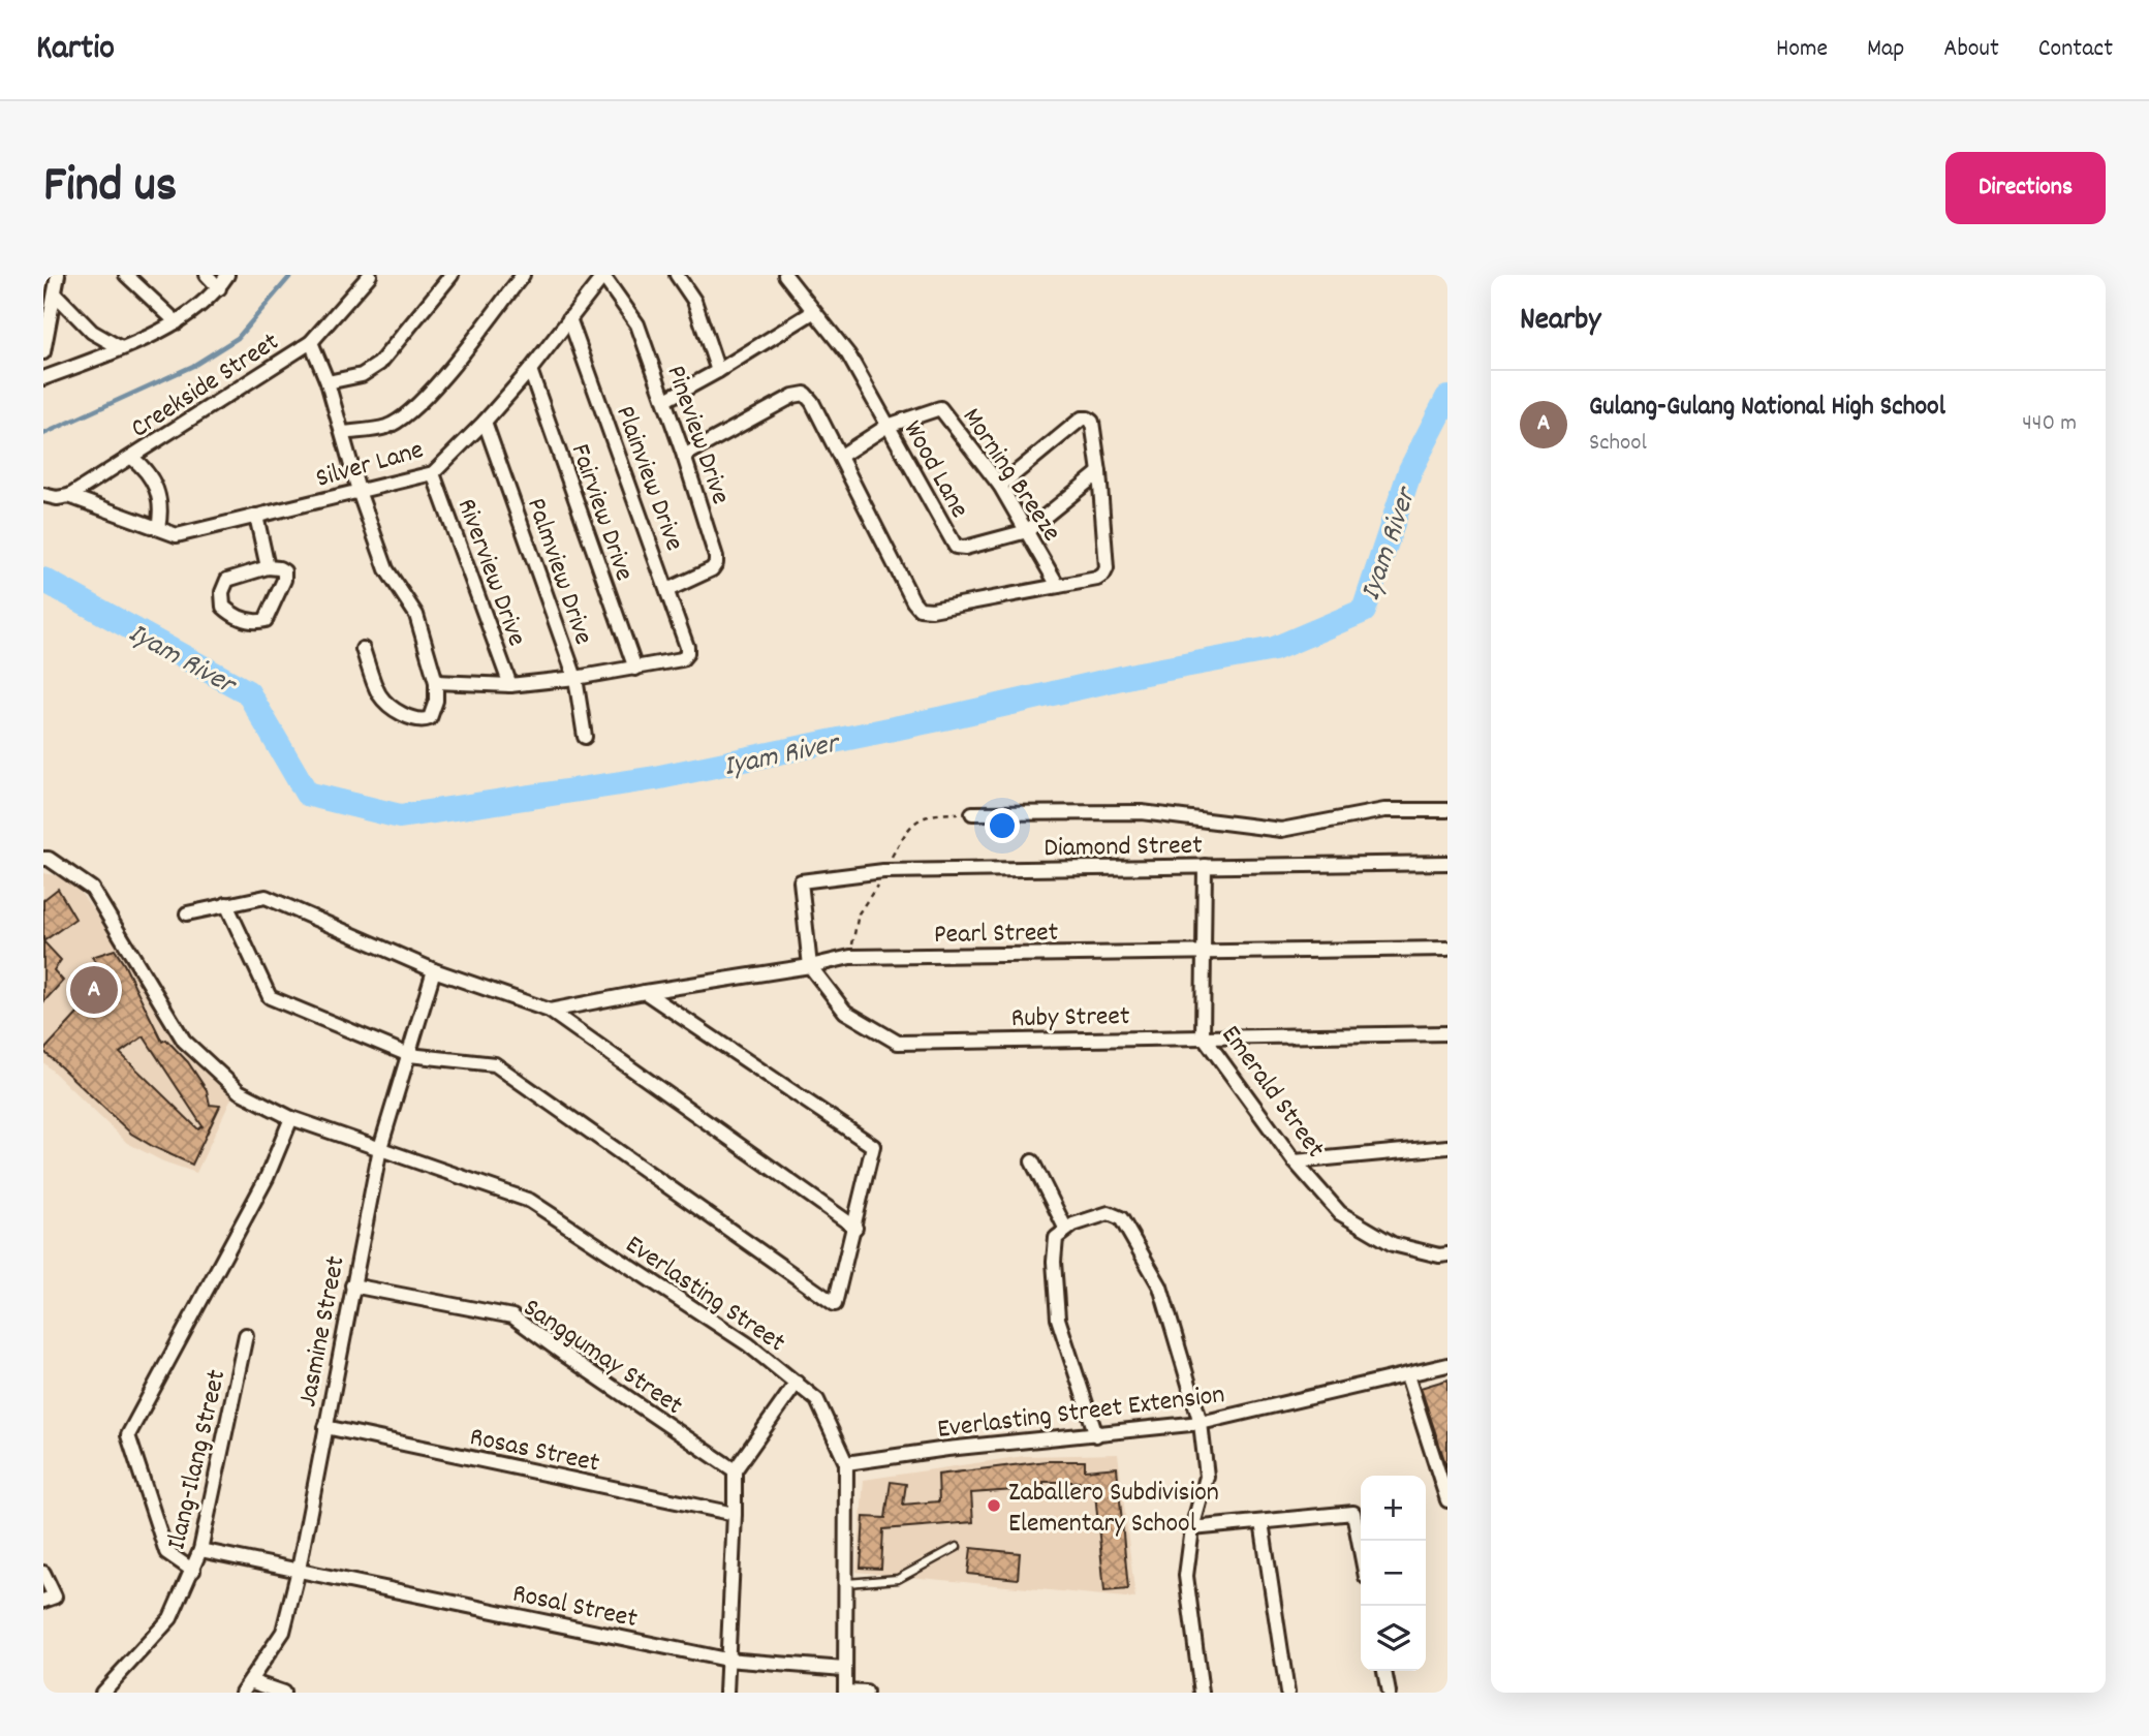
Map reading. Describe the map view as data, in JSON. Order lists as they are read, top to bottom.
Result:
{
  "streets": {
    "street": [
      "Creekside Street",
      "Pineview Drive",
      "Silver Lane",
      "Wood Lane",
      "Morning Breeze",
      "Plainview Drive",
      "Fairview Drive",
      "Palmview Drive",
      "Riverview Drive",
      "Diamond Street",
      "Pearl Street",
      "Ruby Street",
      "Emerald Street",
      "Everlasting Street",
      "Jasmine Street",
      "Sanggumay Street",
      "Everlasting Street Extension",
      "Rosas Street",
      "Ilang-Ilang Street",
      "Rosal Street"
    ]
  },
  "crossings": [
    ["Creekside Street", "Silver Lane"],
    ["Pineview Drive", "Silver Lane"],
    ["Pineview Drive", "Plainview Drive"],
    ["Silver Lane", "Plainview Drive"],
    ["Silver Lane", "Fairview Drive"],
    ["Silver Lane", "Palmview Drive"],
    ["Silver Lane", "Riverview Drive"],
    ["Wood Lane", "Morning Breeze"],
    ["Plainview Drive", "Fairview Drive"],
    ["Diamond Street", "Pearl Street"],
    ["Diamond Street", "Ruby Street"],
    ["Diamond Street", "Emerald Street"],
    ["Pearl Street", "Ruby Street"],
    ["Pearl Street", "Emerald Street"],
    ["Ruby Street", "Emerald Street"],
    ["Everlasting Street", "Jasmine Street"],
    ["Everlasting Street", "Everlasting Street Extension"],
    ["Everlasting Street", "Rosal Street"],
    ["Jasmine Street", "Sanggumay Street"],
    ["Jasmine Street", "Rosas Street"],
    ["Jasmine Street", "Rosal Street"],
    ["Ilang-Ilang Street", "Rosal Street"]
  ],
  "water": ["Iyam River"],
  "places": ["Zaballero Subdivision Elementary School"],
  "page": {
    "header": "Kartio",
    "nav": [
      "Home",
      "Map",
      "About",
      "Contact"
    ],
    "title": "Find us",
    "buttons": "Directions",
    "heading": "Nearby",
    "list": [
      {
        "mark": "A",
        "name": "Gulang-Gulang National High School",
        "note": "School",
        "value": "440 m"
      }
    ],
    "pins": "A",
    "map_buttons": ["+", "−"]
  }
}
